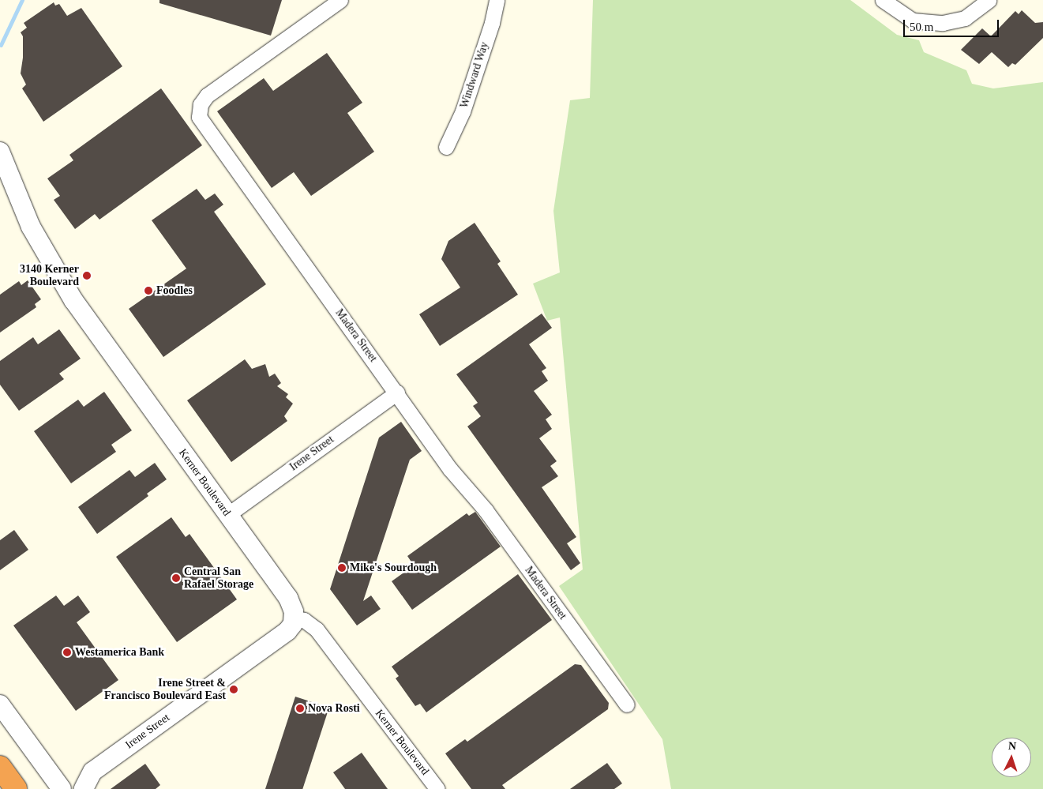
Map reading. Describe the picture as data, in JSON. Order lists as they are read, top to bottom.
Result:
{
  "streets": {
    "street": [
      "Windward Way",
      "Madera Street",
      "Irene Street",
      "Kerner Boulevard"
    ]
  },
  "crossings": [
    ["Madera Street", "Irene Street"],
    ["Irene Street", "Kerner Boulevard"]
  ],
  "places": [
    "3140 Kerner Boulevard",
    "Foodles",
    "Mike's Sourdough",
    "Central San Rafael Storage",
    "Westamerica Bank",
    "Irene Street & Francisco Boulevard East",
    "Nova Rosti"
  ],
  "scale_bar": "50 m",
  "north": "top"
}
